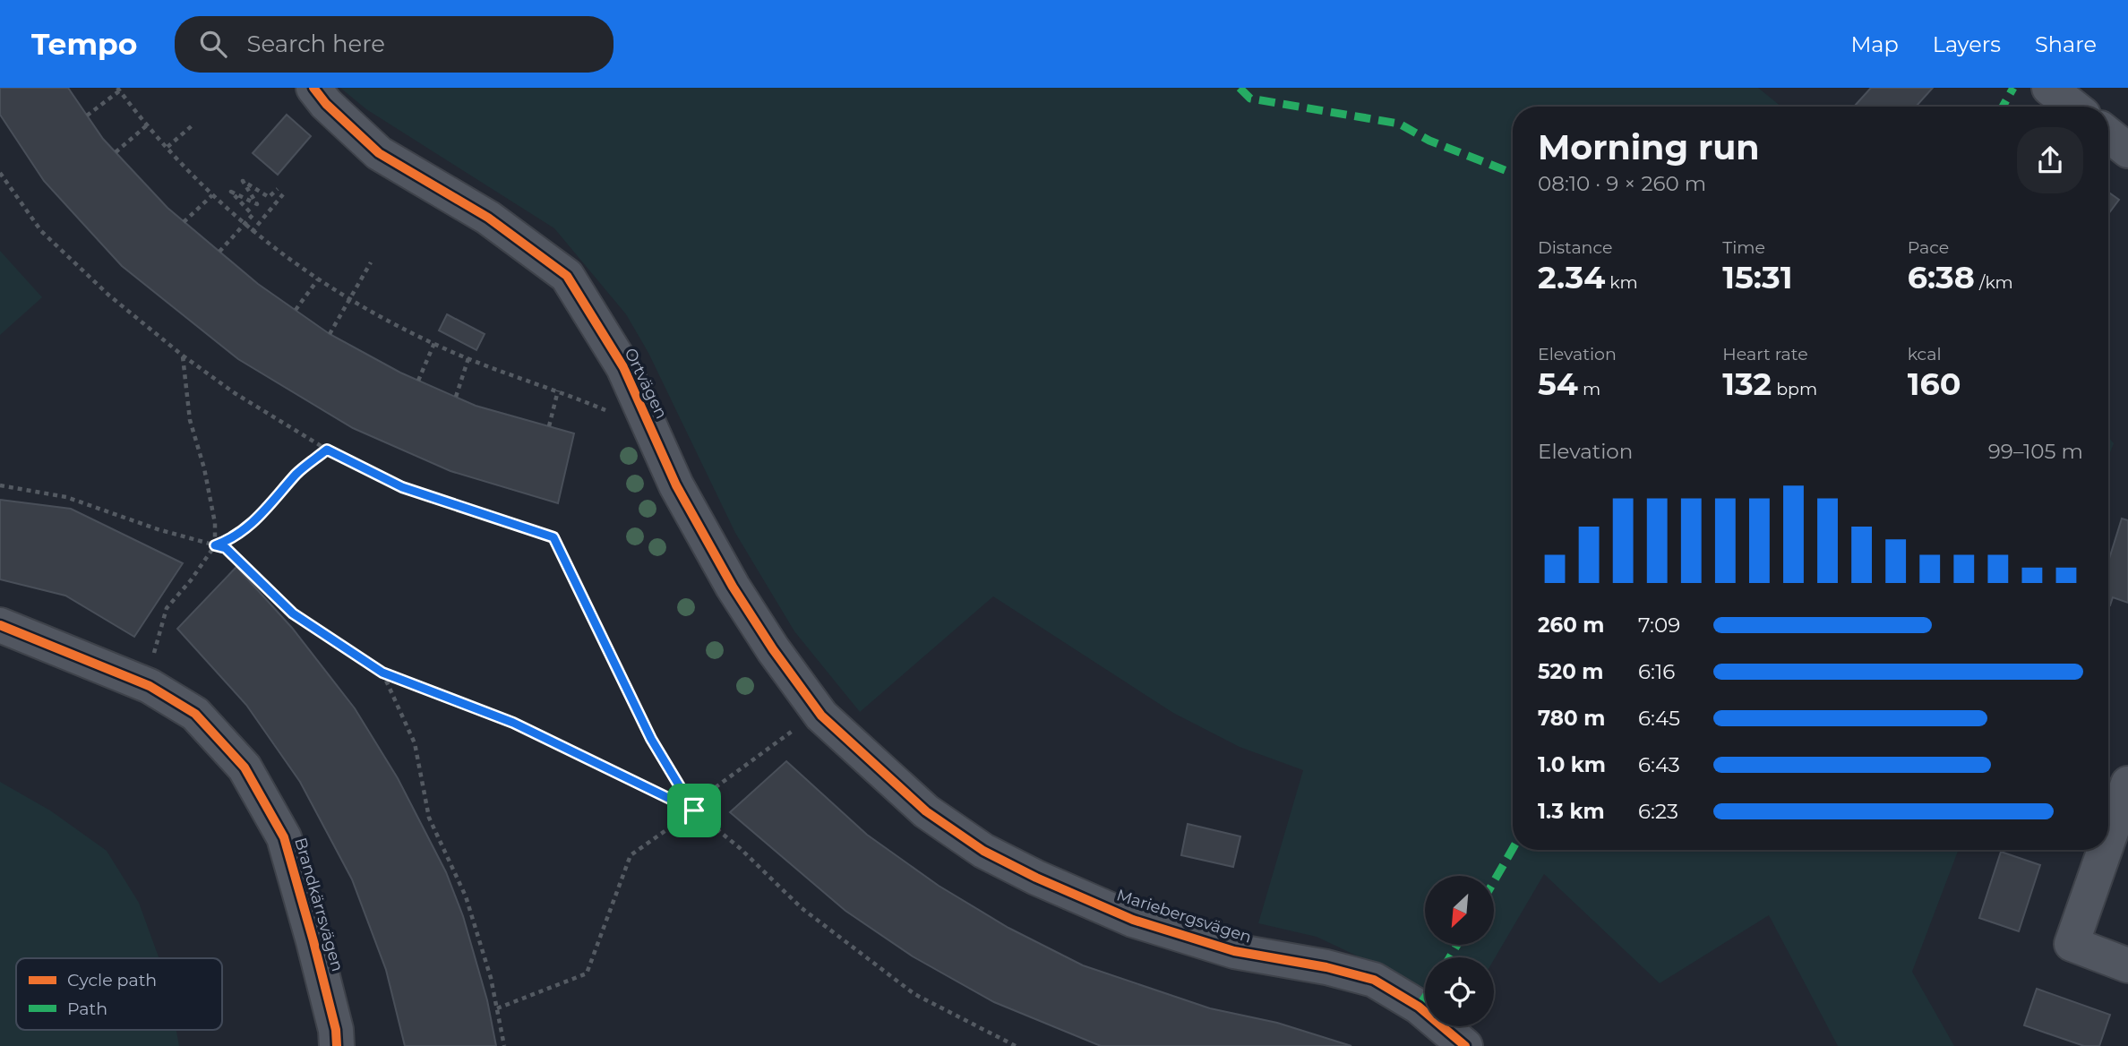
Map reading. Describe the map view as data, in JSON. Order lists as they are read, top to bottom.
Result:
{
  "streets": {
    "street": ["Ortvägen", "Brandkärrsvägen", "Mariebergsvägen"]
  },
  "crossings": [
    ["Ortvägen", "Mariebergsvägen"]
  ],
  "legend": ["Cycle path", "Path"],
  "north": "bottom left",
  "page": {
    "header": "Tempo",
    "search": "Search here",
    "nav": ["Map", "Layers", "Share"],
    "heading": ["Morning run", "08:10 · 9 × 260 m"],
    "stats": [
      ["Distance", "2.34 km"],
      ["Time", "15:31"],
      ["Pace", "6:38 /km"],
      ["Elevation", "54 m"],
      ["Heart rate", "132 bpm"],
      ["kcal", "160"]
    ],
    "chart": ["Elevation", "99–105 m"],
    "list": [
      {
        "name": "260 m",
        "note": "7:09"
      },
      {
        "name": "520 m",
        "note": "6:16"
      },
      {
        "name": "780 m",
        "note": "6:45"
      },
      {
        "name": "1.0 km",
        "note": "6:43"
      },
      {
        "name": "1.3 km",
        "note": "6:23"
      }
    ]
  }
}
